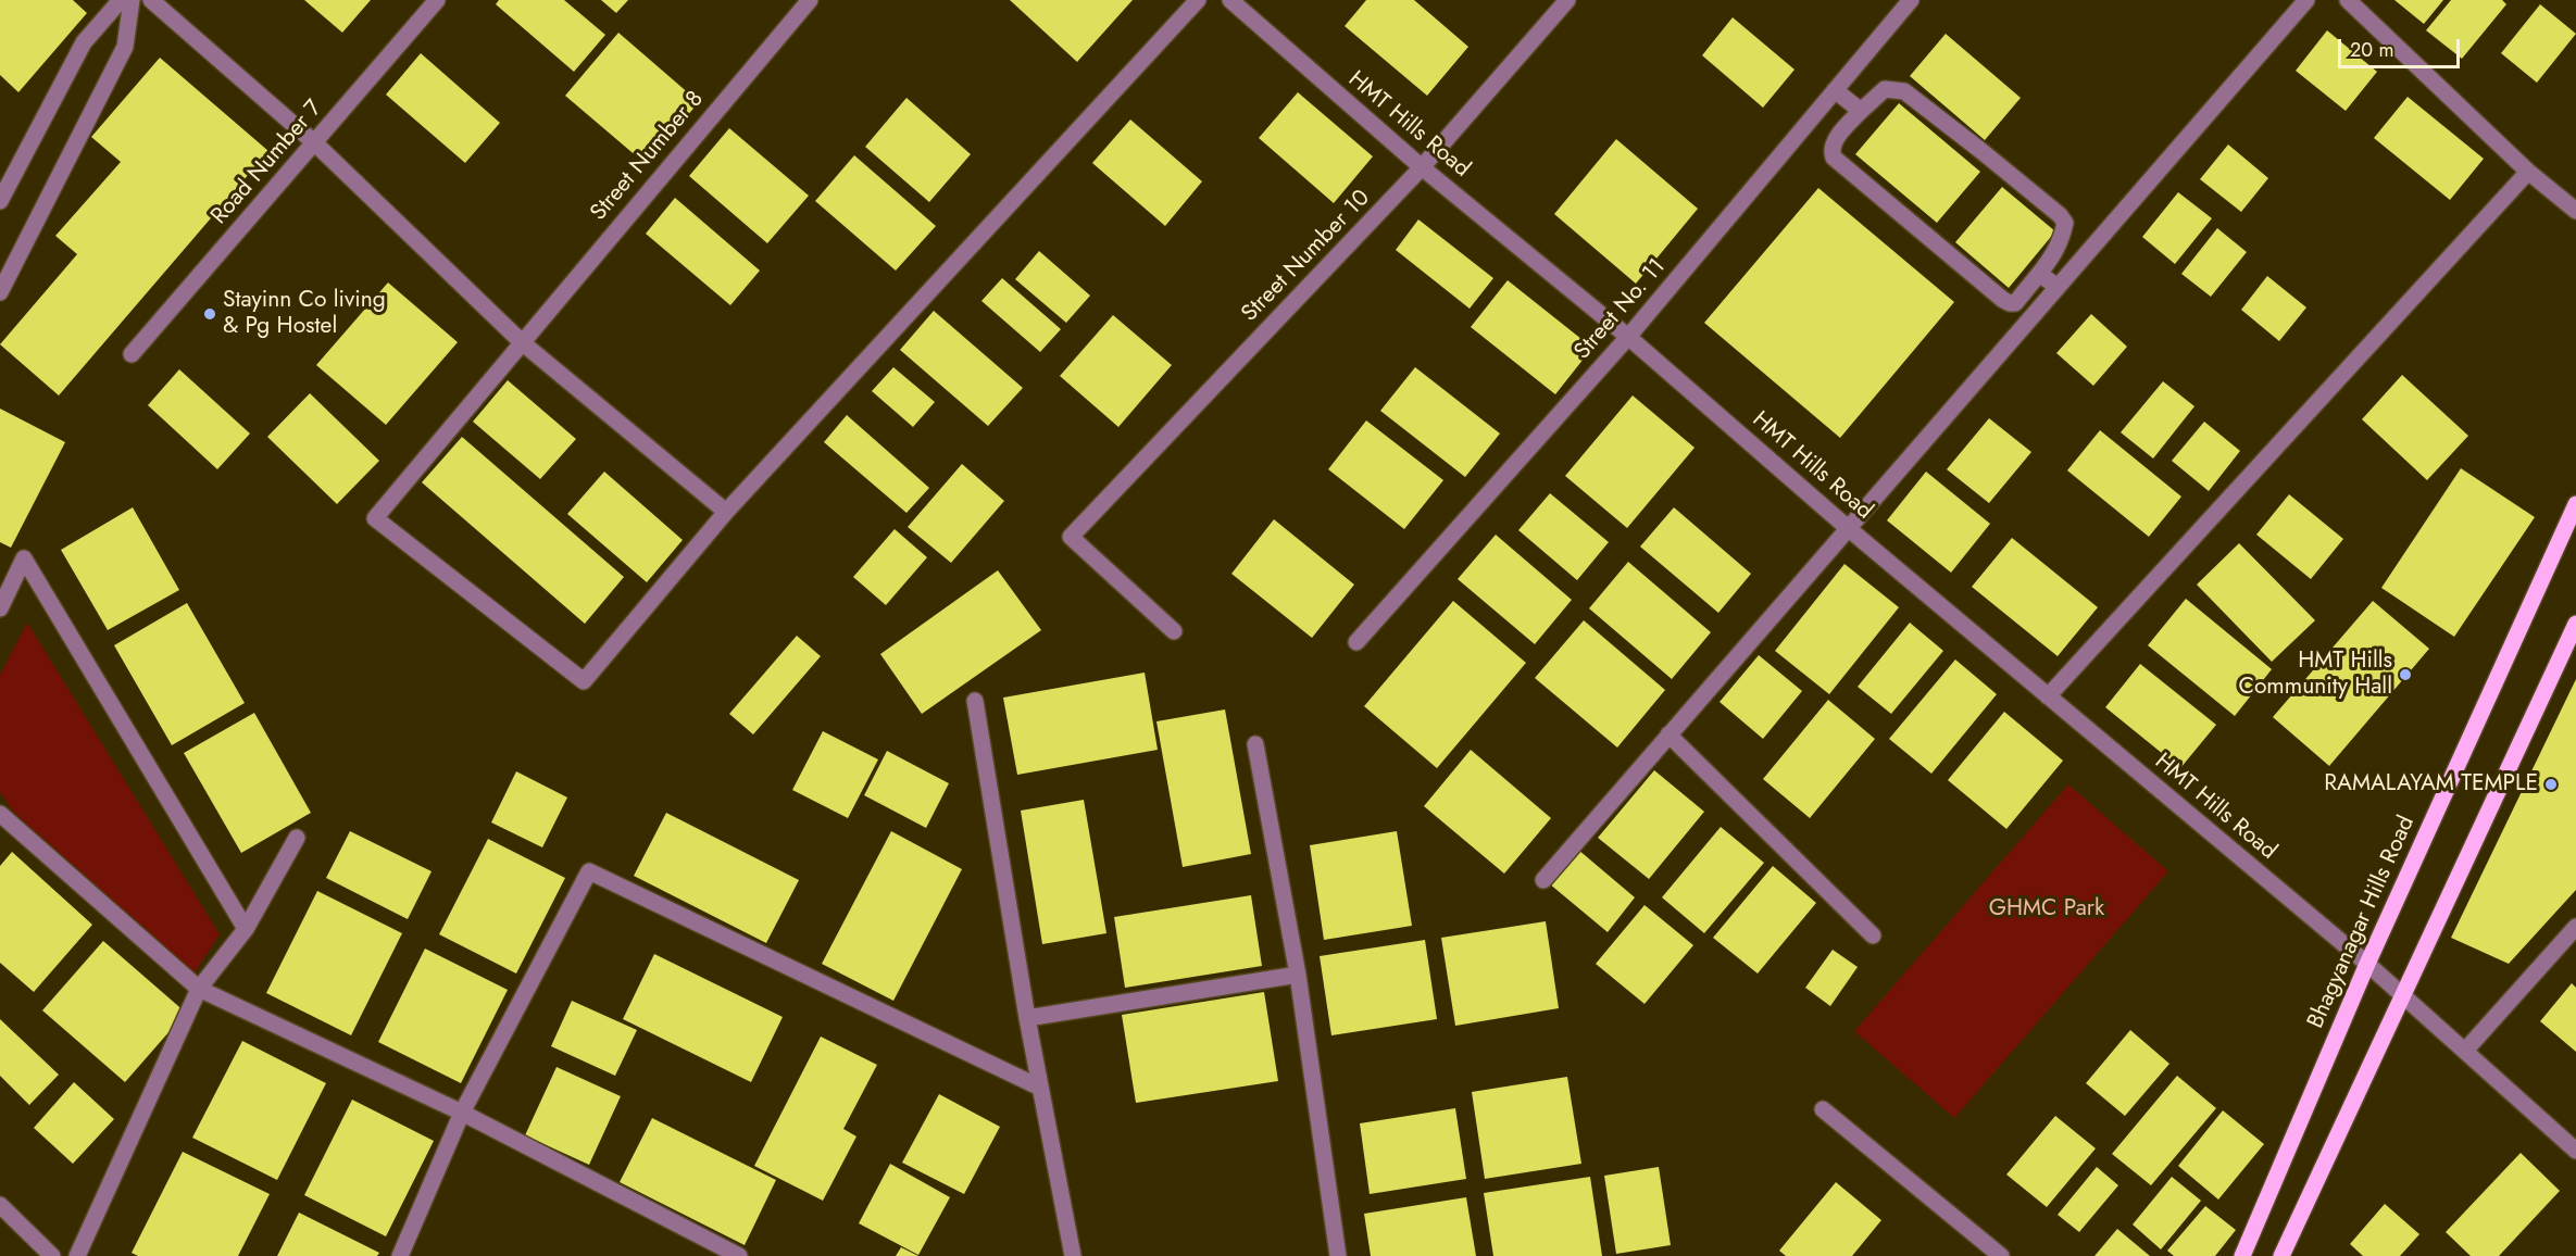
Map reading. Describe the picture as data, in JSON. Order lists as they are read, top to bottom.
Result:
{
  "streets": {
    "main road": ["Bhagyanagar Hills Road"],
    "street": [
      "HMT Hills Road",
      "Street Number 8",
      "Road Number 7",
      "Street Number 10",
      "Street No. 11"
    ]
  },
  "crossings": [
    ["HMT Hills Road", "Street Number 10"],
    ["HMT Hills Road", "Street No. 11"],
    ["HMT Hills Road", "Bhagyanagar Hills Road"]
  ],
  "parks": ["GHMC Park"],
  "places": ["Stayinn Co living & Pg Hostel", "HMT Hills Community Hall", "RAMALAYAM TEMPLE"],
  "scale_bar": "20 m"
}
